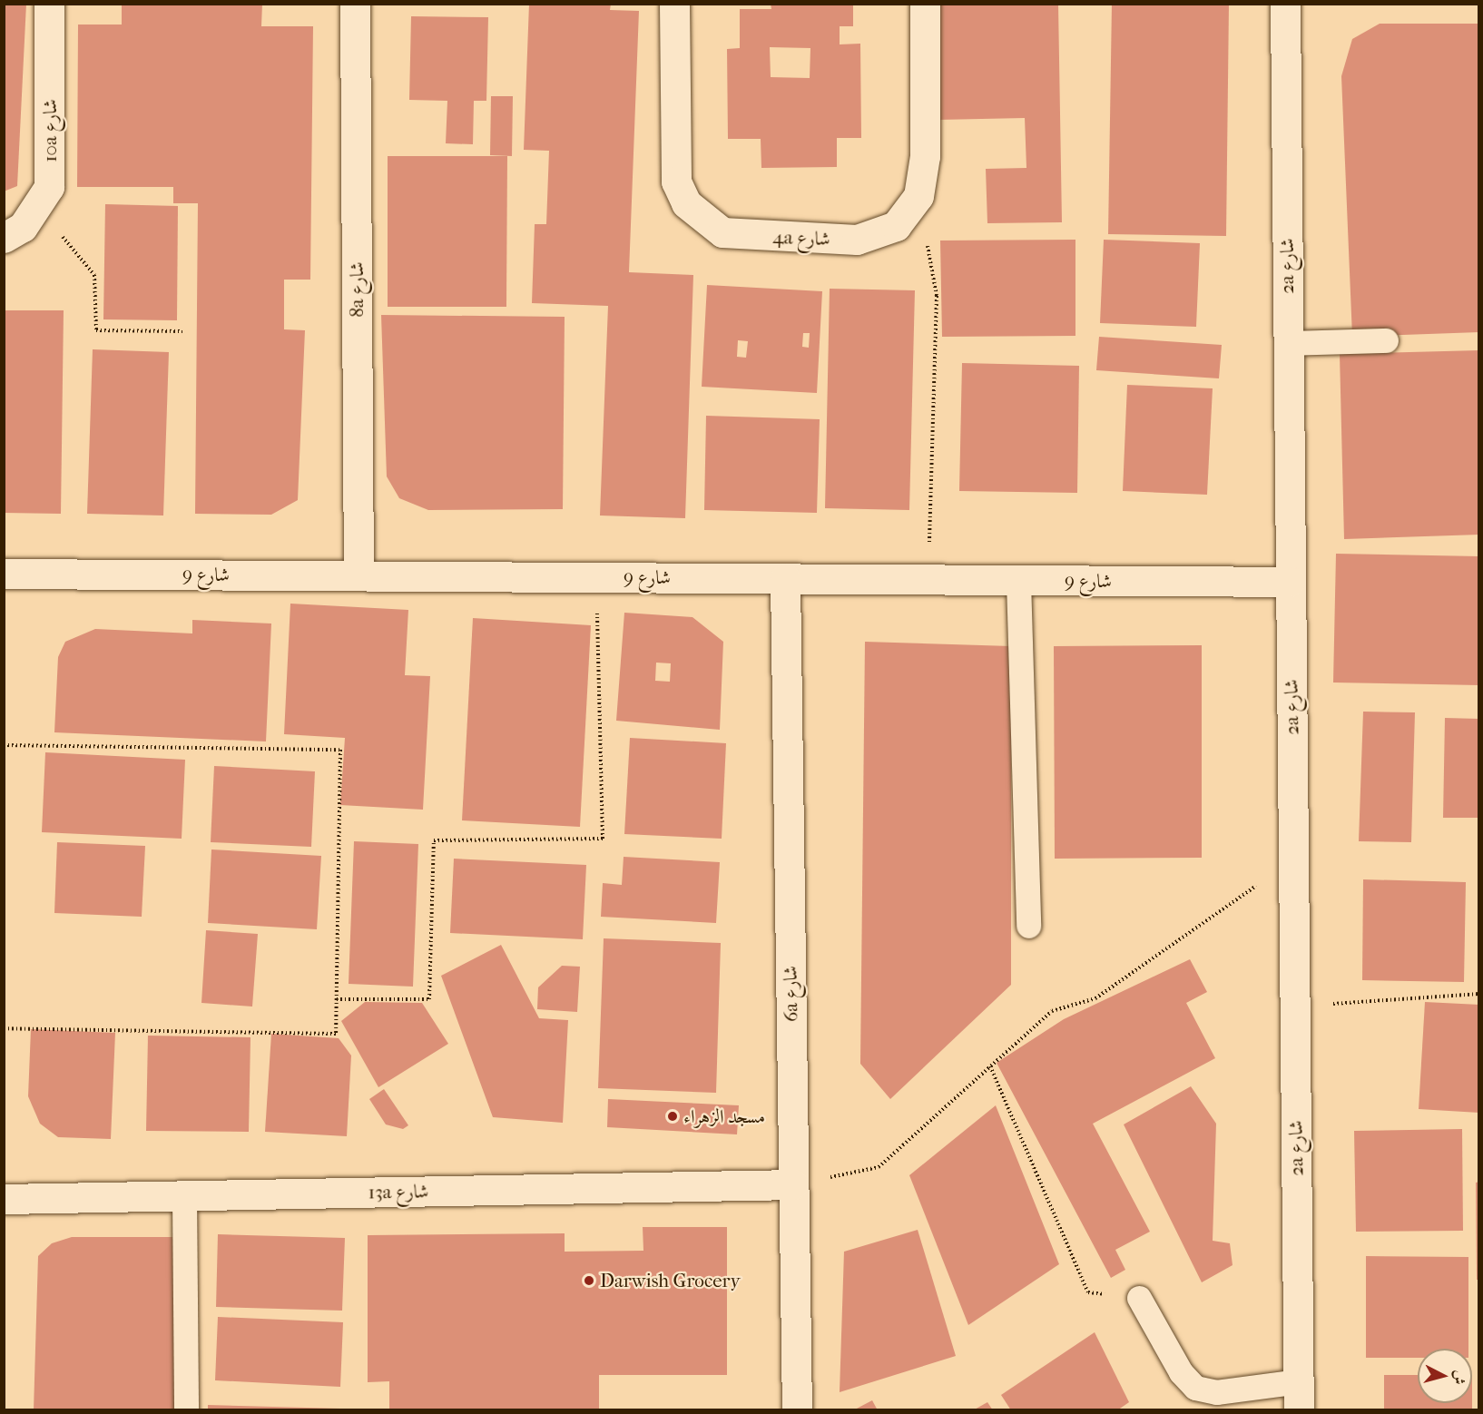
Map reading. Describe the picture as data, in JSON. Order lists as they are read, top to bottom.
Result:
{
  "streets": {
    "street": [
      "10a شارع",
      "4a شارع",
      "2a شارع",
      "8a شارع",
      "شارع 9",
      "6a شارع",
      "13a شارع"
    ]
  },
  "crossings": [
    ["2a شارع", "شارع 9"],
    ["8a شارع", "شارع 9"],
    ["شارع 9", "6a شارع"],
    ["6a شارع", "13a شارع"]
  ],
  "places": ["مسجد الزهراء", "Darwish Grocery"],
  "north": "right"
}
